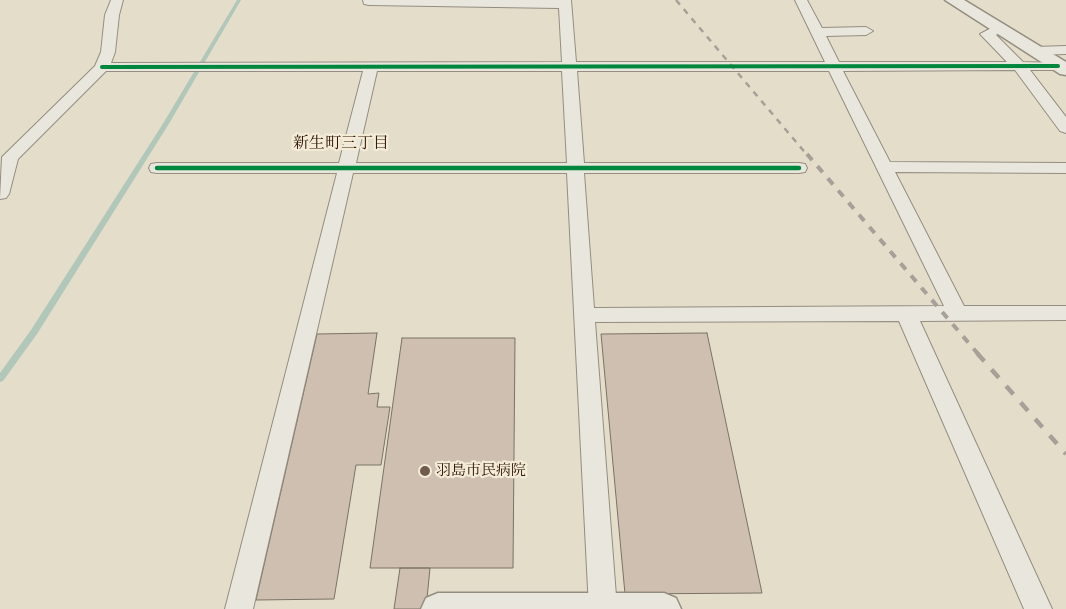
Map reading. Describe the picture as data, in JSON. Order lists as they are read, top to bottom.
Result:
{
  "districts": ["新生町三丁目"],
  "places": ["羽島市民病院"]
}
